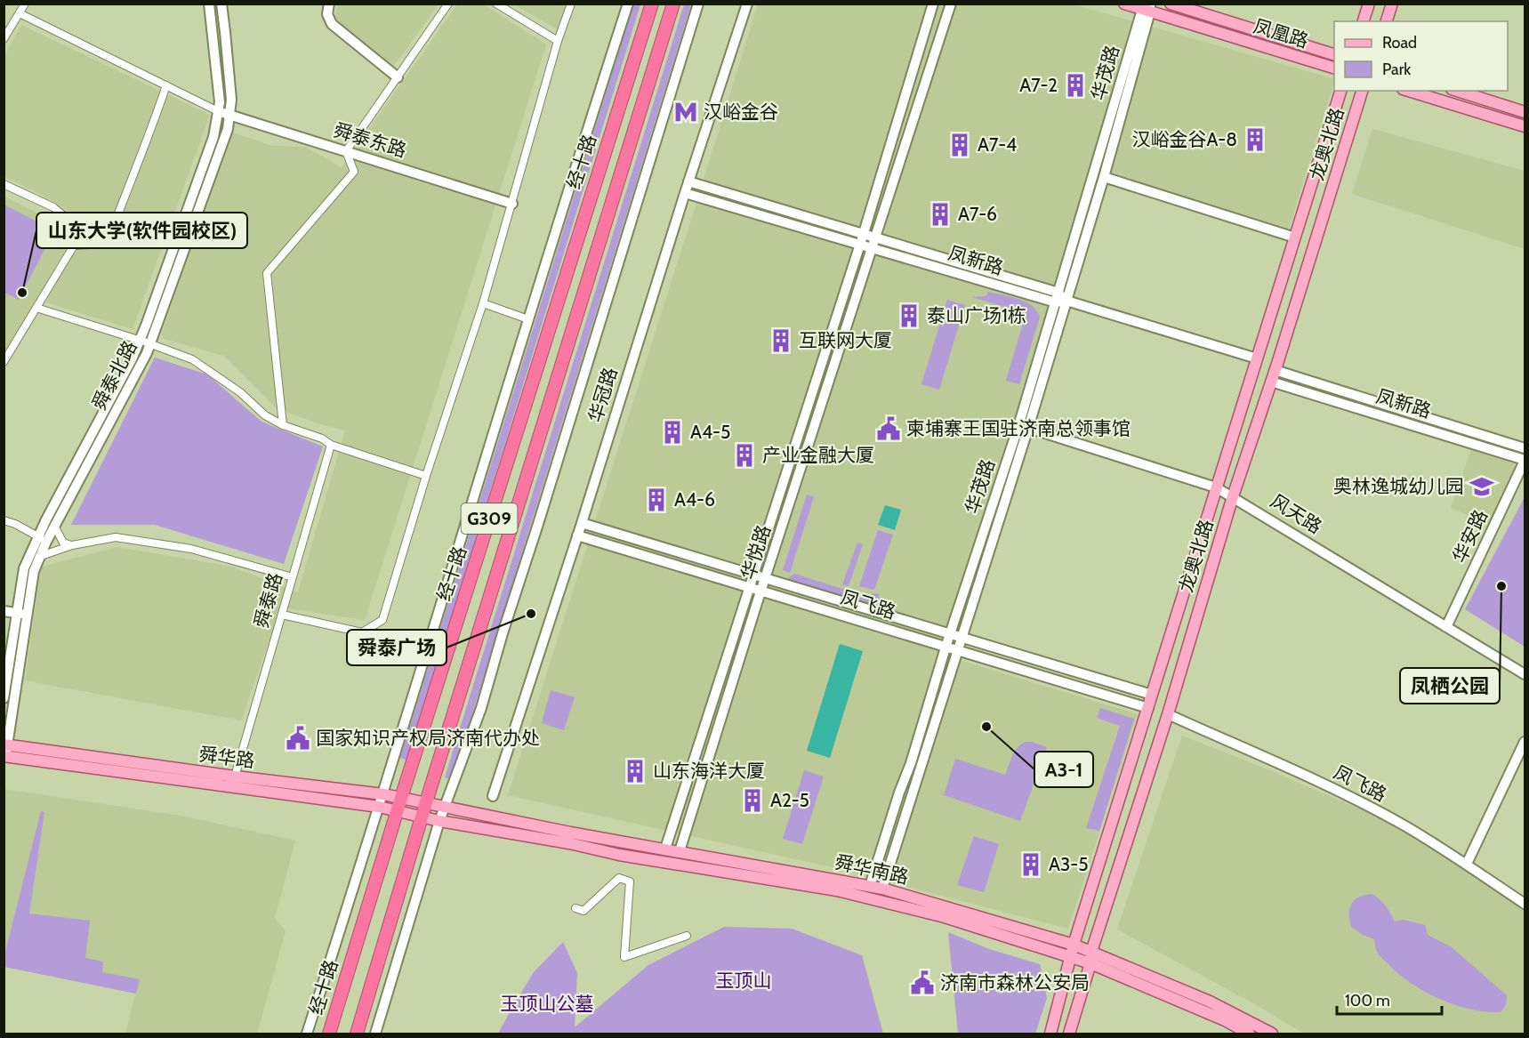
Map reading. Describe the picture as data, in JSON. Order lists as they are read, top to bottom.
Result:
{
  "streets": {
    "highway": ["经十路", "G309"],
    "main road": [
      "凤凰路",
      "龙奥北路",
      "舜华路",
      "舜华南路"
    ],
    "street": [
      "华茂路",
      "舜泰东路",
      "凤新路",
      "舜泰北路",
      "华冠路",
      "风天路",
      "华安路",
      "华悦路",
      "舜泰路",
      "凤飞路"
    ]
  },
  "crossings": [
    ["凤凰路", "华茂路"],
    ["华茂路", "凤新路"],
    ["华茂路", "风天路"],
    ["华茂路", "凤飞路"],
    ["华茂路", "舜华南路"],
    ["舜泰东路", "舜泰北路"],
    ["龙奥北路", "凤新路"],
    ["龙奥北路", "风天路"],
    ["龙奥北路", "凤飞路"],
    ["龙奥北路", "舜华南路"],
    ["经十路", "舜华路"],
    ["凤新路", "华冠路"],
    ["凤新路", "华安路"],
    ["凤新路", "华悦路"],
    ["舜泰北路", "舜华路"],
    ["华冠路", "凤飞路"],
    ["风天路", "华安路"],
    ["G309", "舜华路"],
    ["华悦路", "凤飞路"],
    ["华悦路", "舜华南路"],
    ["舜泰路", "舜华路"],
    ["舜华路", "舜华南路"]
  ],
  "parks": ["玉顶山", "玉顶山公墓"],
  "places": {
    "building": [
      "A7-2",
      "汉峪金谷A-8",
      "A7-4",
      "A7-6",
      "泰山广场1栋",
      "互联网大厦",
      "A4-5",
      "产业金融大厦",
      "A4-6",
      "山东海洋大厦",
      "A2-5",
      "A3-5"
    ],
    "metro station": ["汉峪金谷"],
    "other": [
      "山东大学(软件园校区)",
      "凤栖公园",
      "舜泰广场",
      "A3-1"
    ],
    "public building": ["柬埔寨王国驻济南总领事馆", "国家知识产权局济南代办处", "济南市森林公安局"],
    "school or university": ["奥林逸城幼儿园"]
  },
  "legend": ["Road", "Park"],
  "scale_bar": "100 m"
}
